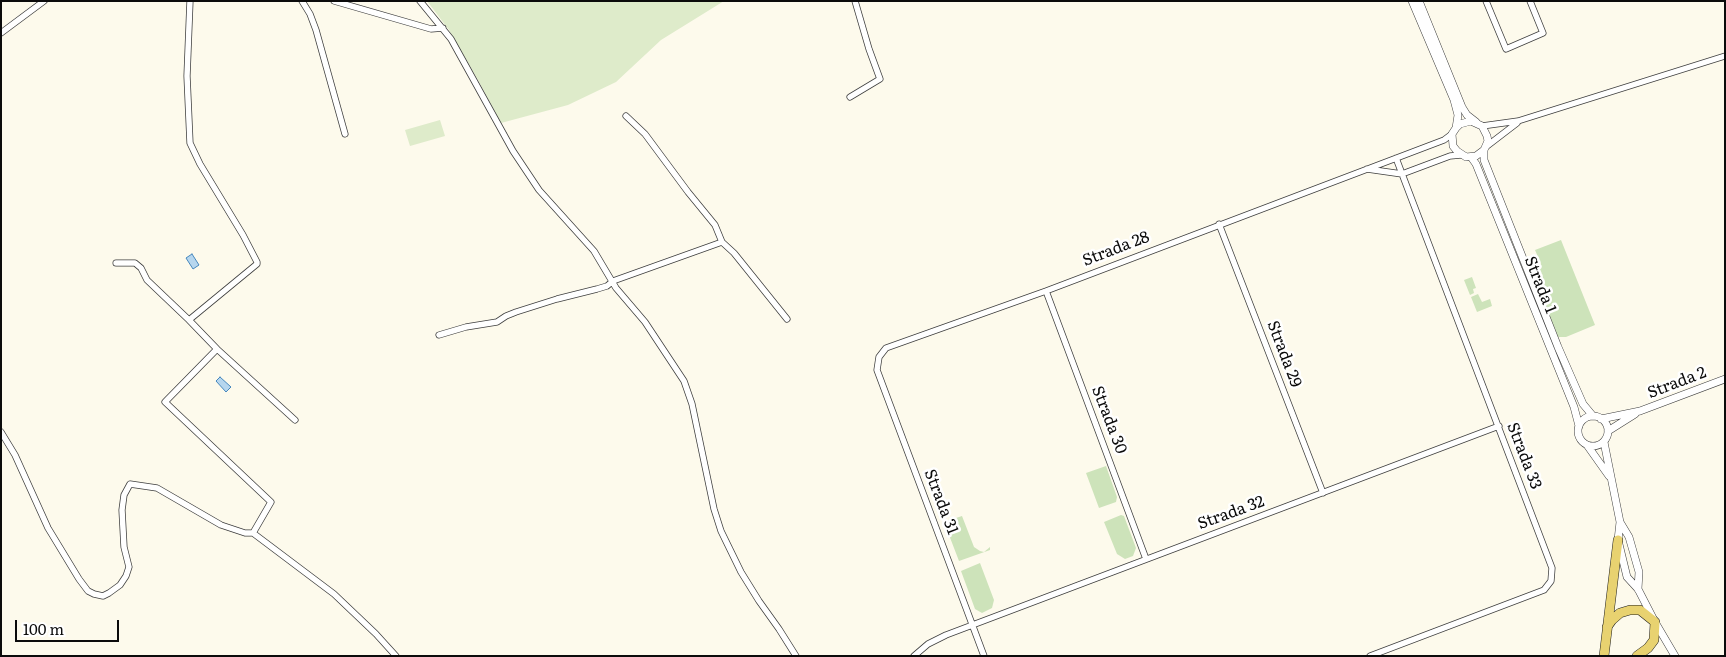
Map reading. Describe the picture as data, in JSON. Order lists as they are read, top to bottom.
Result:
{
  "streets": {
    "street": [
      "Strada 28",
      "Strada 1",
      "Strada 29",
      "Strada 2",
      "Strada 30",
      "Strada 33",
      "Strada 31",
      "Strada 32"
    ]
  },
  "crossings": [
    ["Strada 28", "Strada 1"],
    ["Strada 28", "Strada 29"],
    ["Strada 28", "Strada 30"],
    ["Strada 28", "Strada 33"],
    ["Strada 28", "Strada 31"],
    ["Strada 1", "Strada 2"],
    ["Strada 29", "Strada 32"],
    ["Strada 30", "Strada 32"],
    ["Strada 33", "Strada 32"],
    ["Strada 31", "Strada 32"]
  ],
  "scale_bar": "100 m"
}
